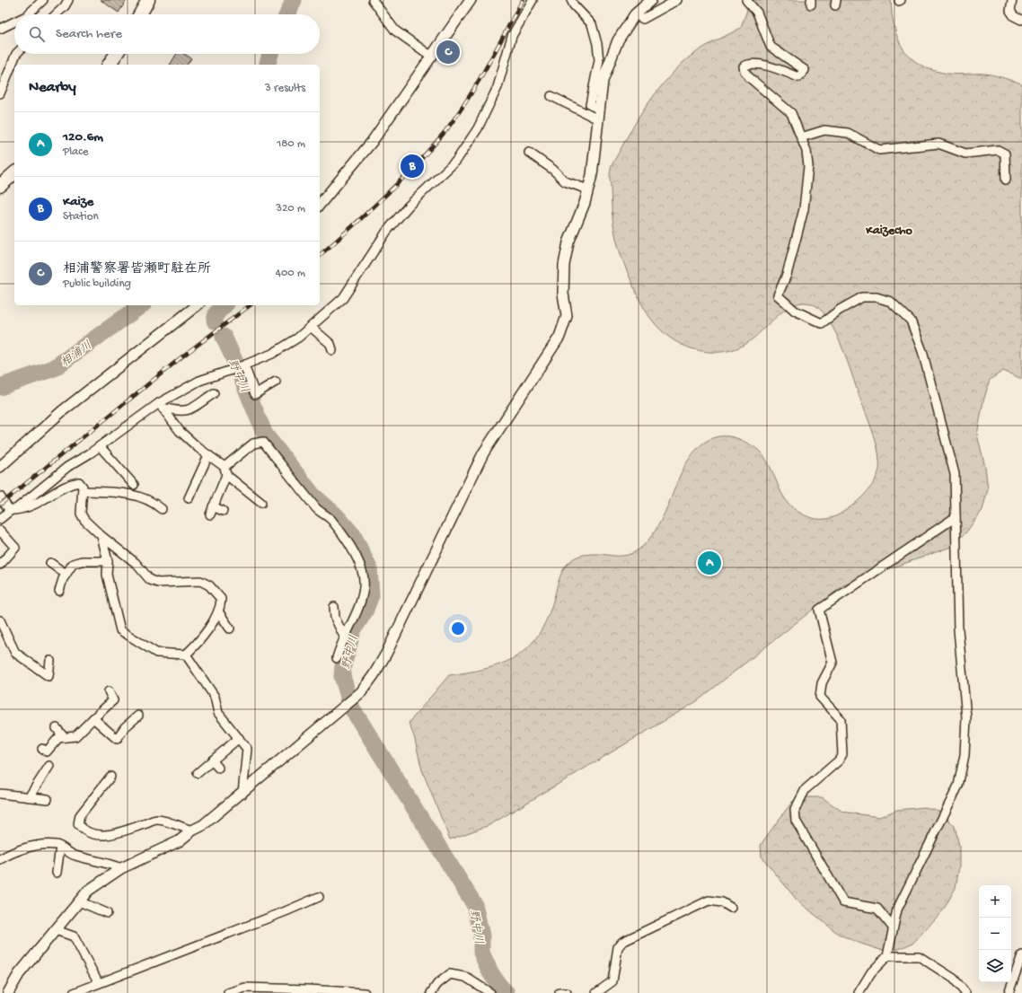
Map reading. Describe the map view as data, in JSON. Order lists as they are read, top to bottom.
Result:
{
  "districts": ["Kaizecho"],
  "water": ["相浦川", "野中川"],
  "page": {
    "search": "Search here",
    "pins": ["C", "B", "A"],
    "heading": ["Nearby", "3 results"],
    "list": [
      {
        "mark": "A",
        "name": "120.6m",
        "note": "Place",
        "value": "180 m"
      },
      {
        "mark": "B",
        "name": "Kaize",
        "note": "Station",
        "value": "320 m"
      },
      {
        "mark": "C",
        "name": "相浦警察署皆瀬町駐在所",
        "note": "Public building",
        "value": "400 m"
      }
    ],
    "map_buttons": ["+", "−"]
  }
}
